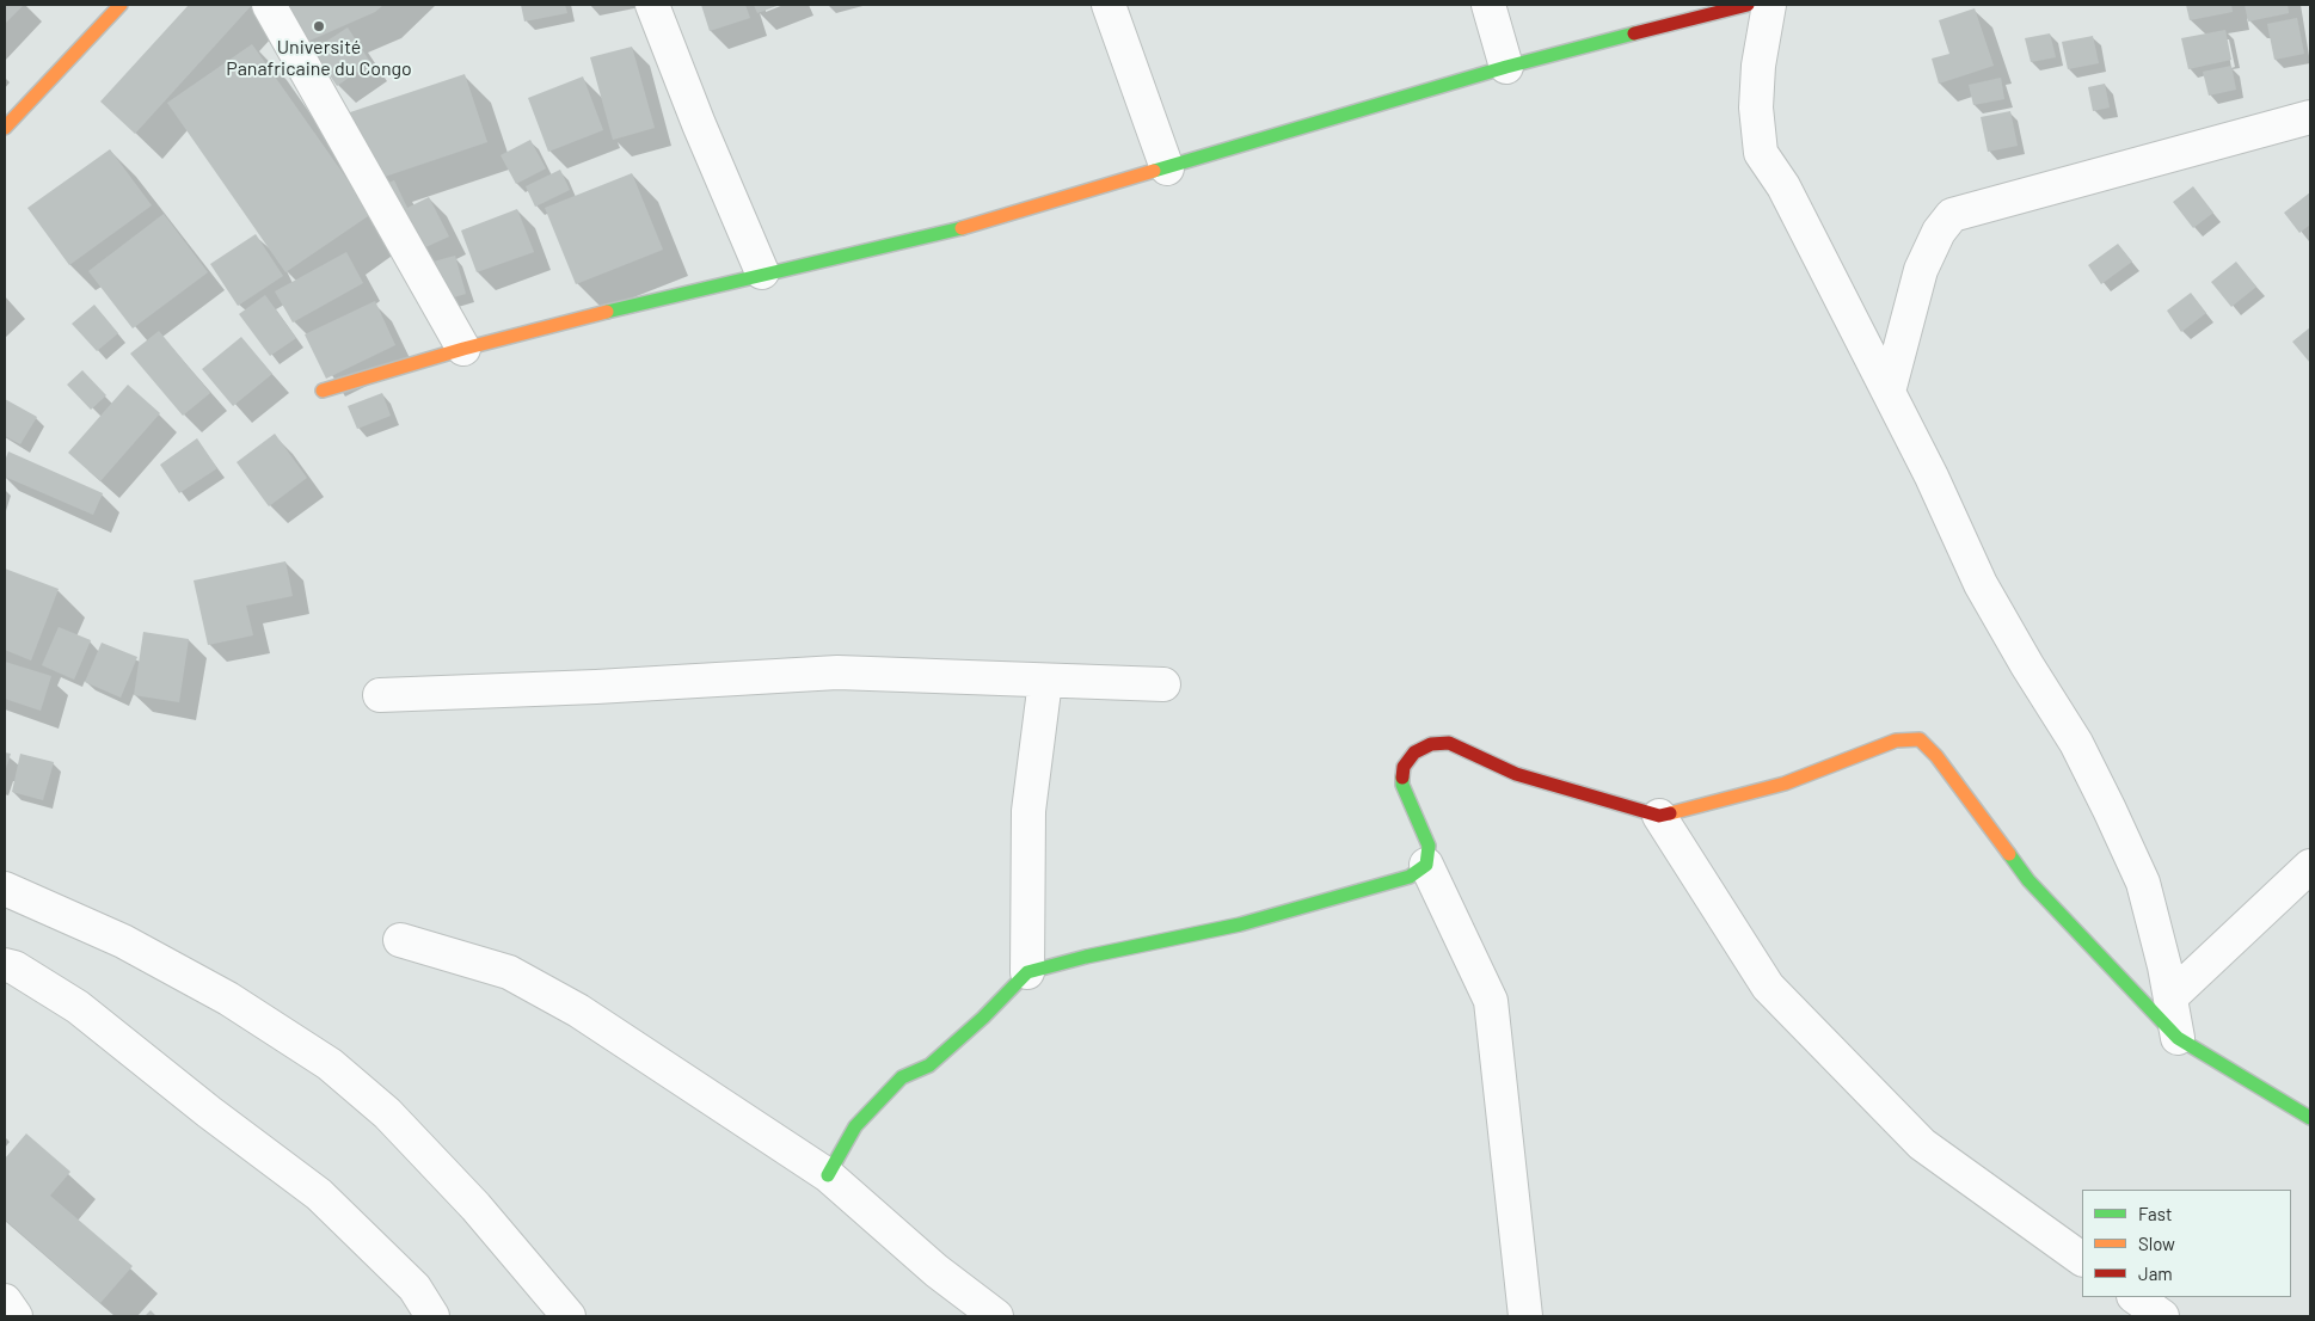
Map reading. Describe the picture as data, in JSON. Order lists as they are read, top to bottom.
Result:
{
  "places": ["Université Panafricaine du Congo"],
  "legend": ["Fast", "Slow", "Jam"]
}
